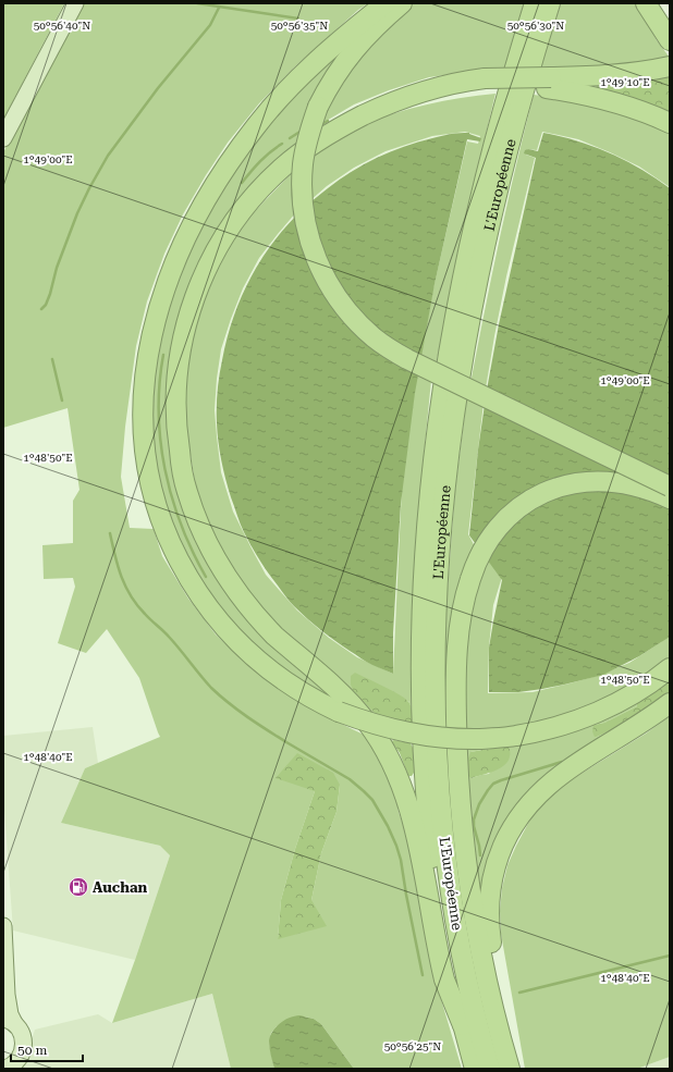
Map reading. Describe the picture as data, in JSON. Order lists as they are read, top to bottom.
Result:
{
  "streets": {
    "highway": ["L'Européenne"]
  },
  "places": {
    "fuel station": ["Auchan"]
  },
  "scale_bar": "50 m",
  "coordinates": [
    "50°56'40\"N",
    "50°56'35\"N",
    "50°56'30\"N",
    "1°49'10\"E",
    "1°49'00\"E",
    "1°48'50\"E",
    "1°48'40\"E",
    "50°56'25\"N"
  ]
}
